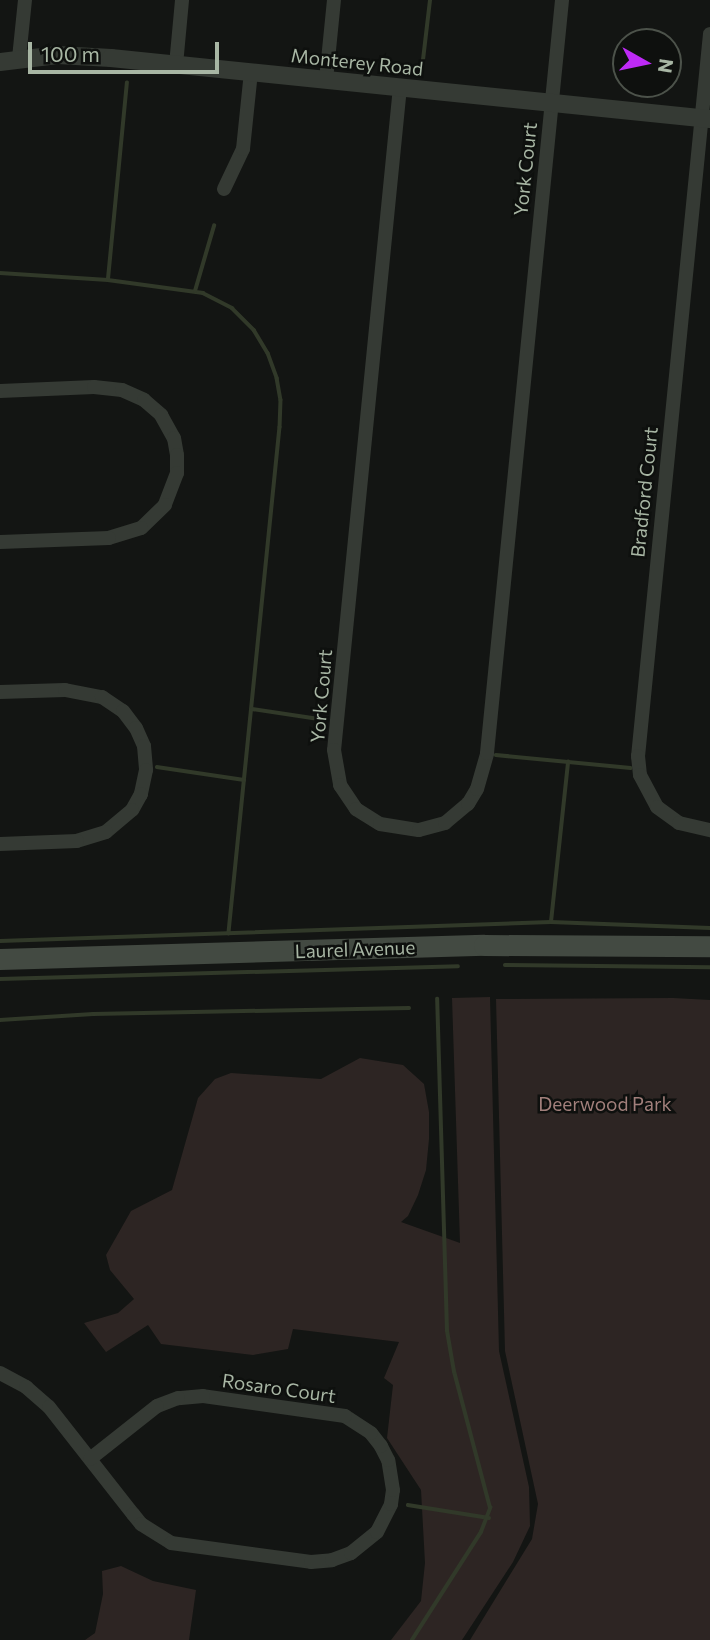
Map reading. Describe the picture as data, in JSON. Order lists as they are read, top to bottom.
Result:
{
  "streets": {
    "main road": ["Laurel Avenue"],
    "street": [
      "Monterey Road",
      "York Court",
      "Bradford Court",
      "Rosaro Court"
    ]
  },
  "crossings": [
    ["Monterey Road", "York Court"],
    ["Monterey Road", "Bradford Court"]
  ],
  "parks": ["Deerwood Park"],
  "scale_bar": "100 m",
  "north": "right"
}
